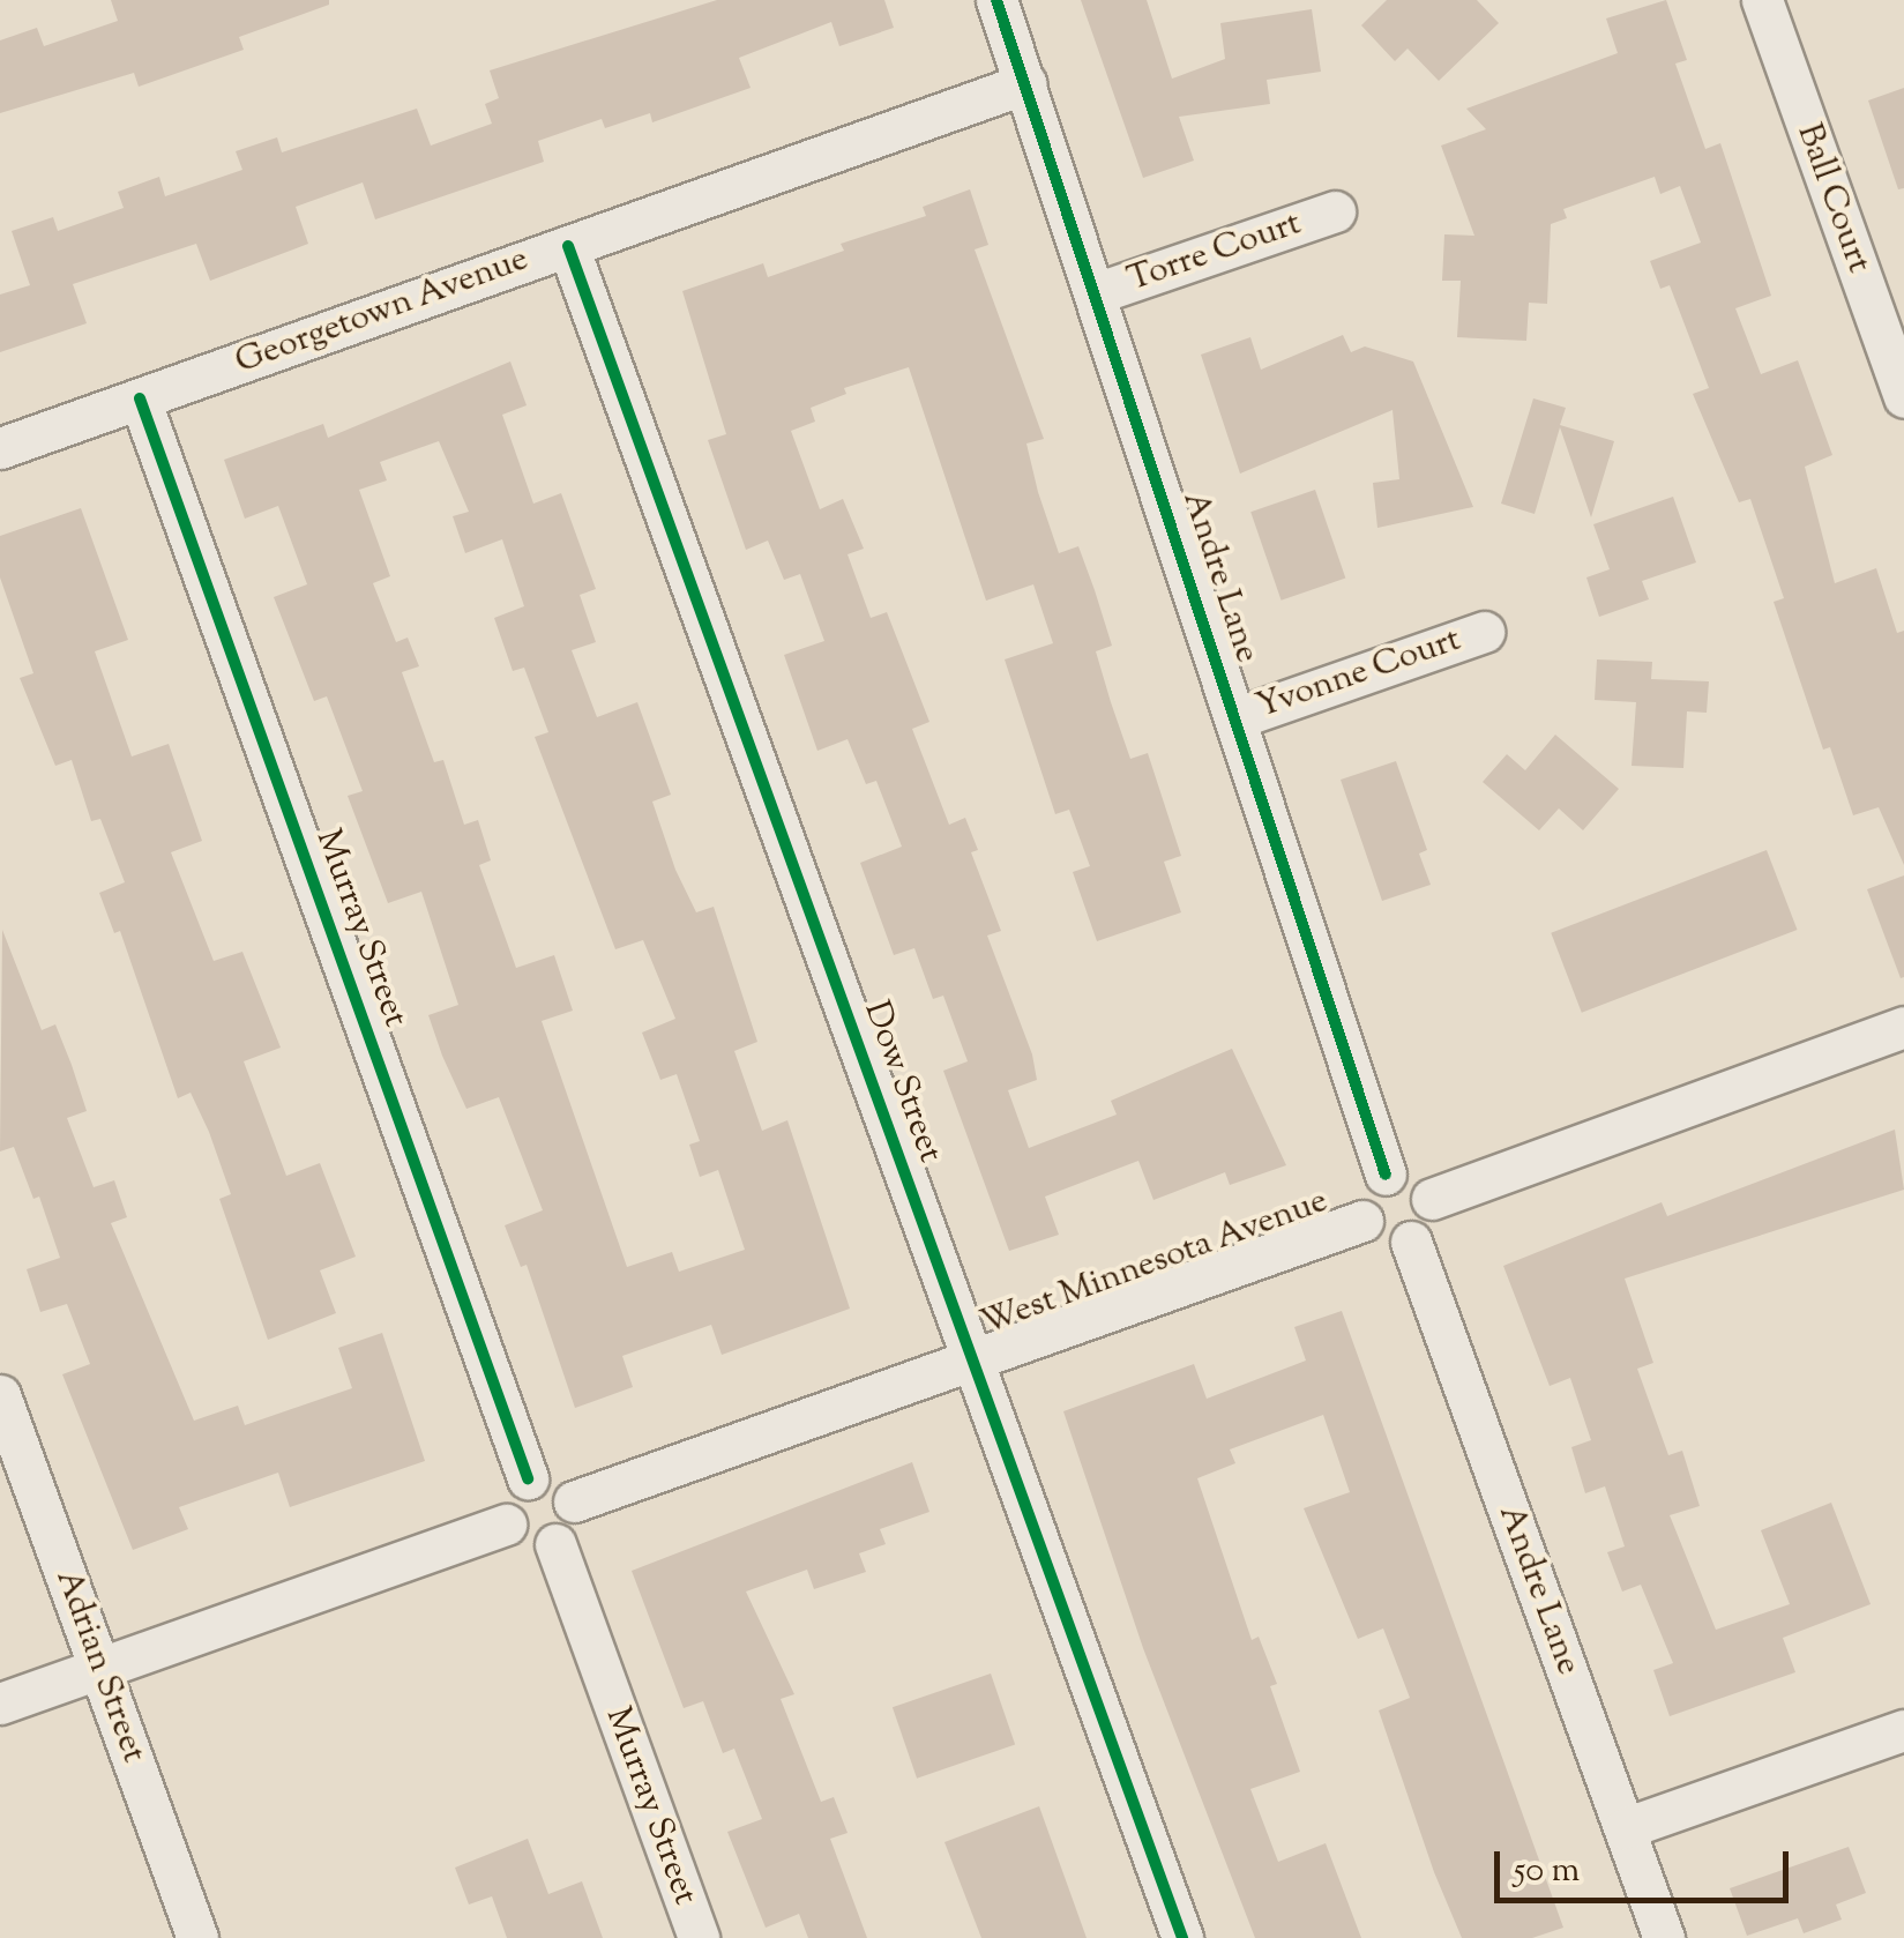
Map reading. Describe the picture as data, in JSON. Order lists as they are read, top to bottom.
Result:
{
  "streets": {
    "street": [
      "Ball Court",
      "Torre Court",
      "Georgetown Avenue",
      "Andre Lane",
      "Yvonne Court",
      "Murray Street",
      "Dow Street",
      "West Minnesota Avenue",
      "Adrian Street"
    ]
  },
  "crossings": [
    ["Torre Court", "Andre Lane"],
    ["Georgetown Avenue", "Andre Lane"],
    ["Georgetown Avenue", "Murray Street"],
    ["Georgetown Avenue", "Dow Street"],
    ["Andre Lane", "Yvonne Court"],
    ["Andre Lane", "West Minnesota Avenue"],
    ["Murray Street", "West Minnesota Avenue"],
    ["Dow Street", "West Minnesota Avenue"]
  ],
  "scale_bar": "50 m"
}
